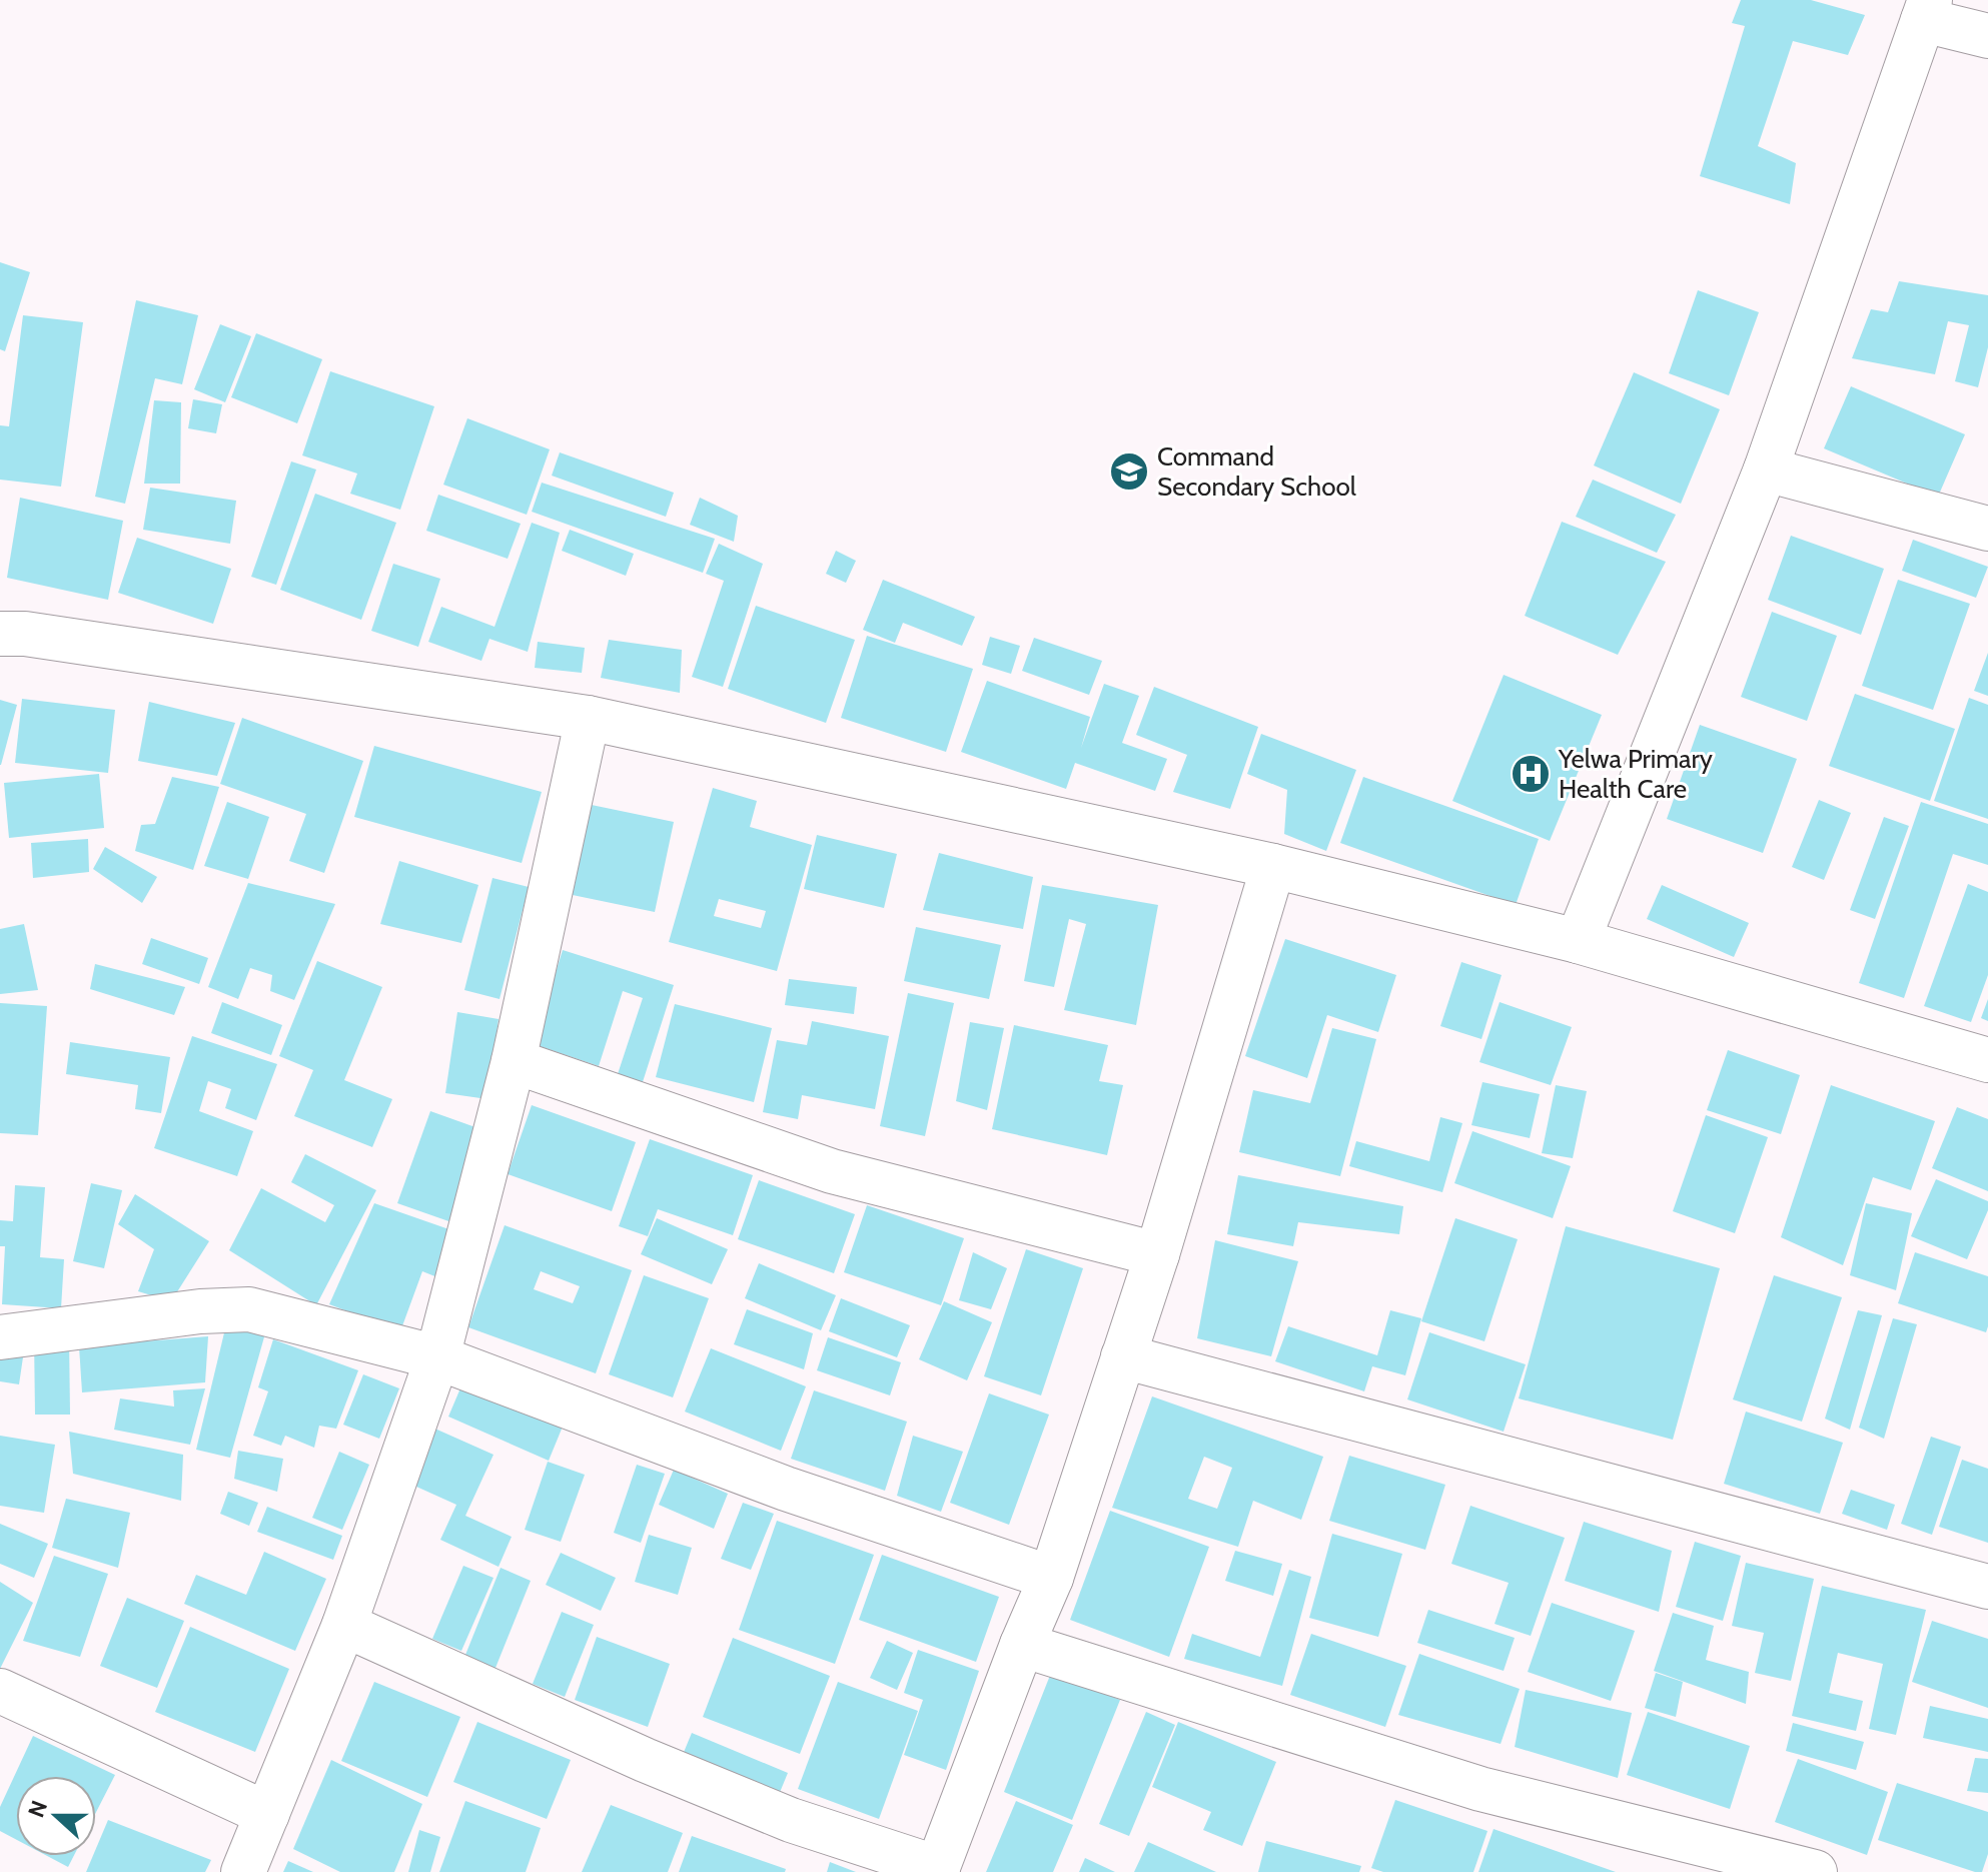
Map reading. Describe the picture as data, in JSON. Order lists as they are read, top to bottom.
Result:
{
  "places": {
    "school or university": ["Command Secondary School"],
    "hospital": ["Yelwa Primary Health Care"]
  },
  "north": "left"
}
